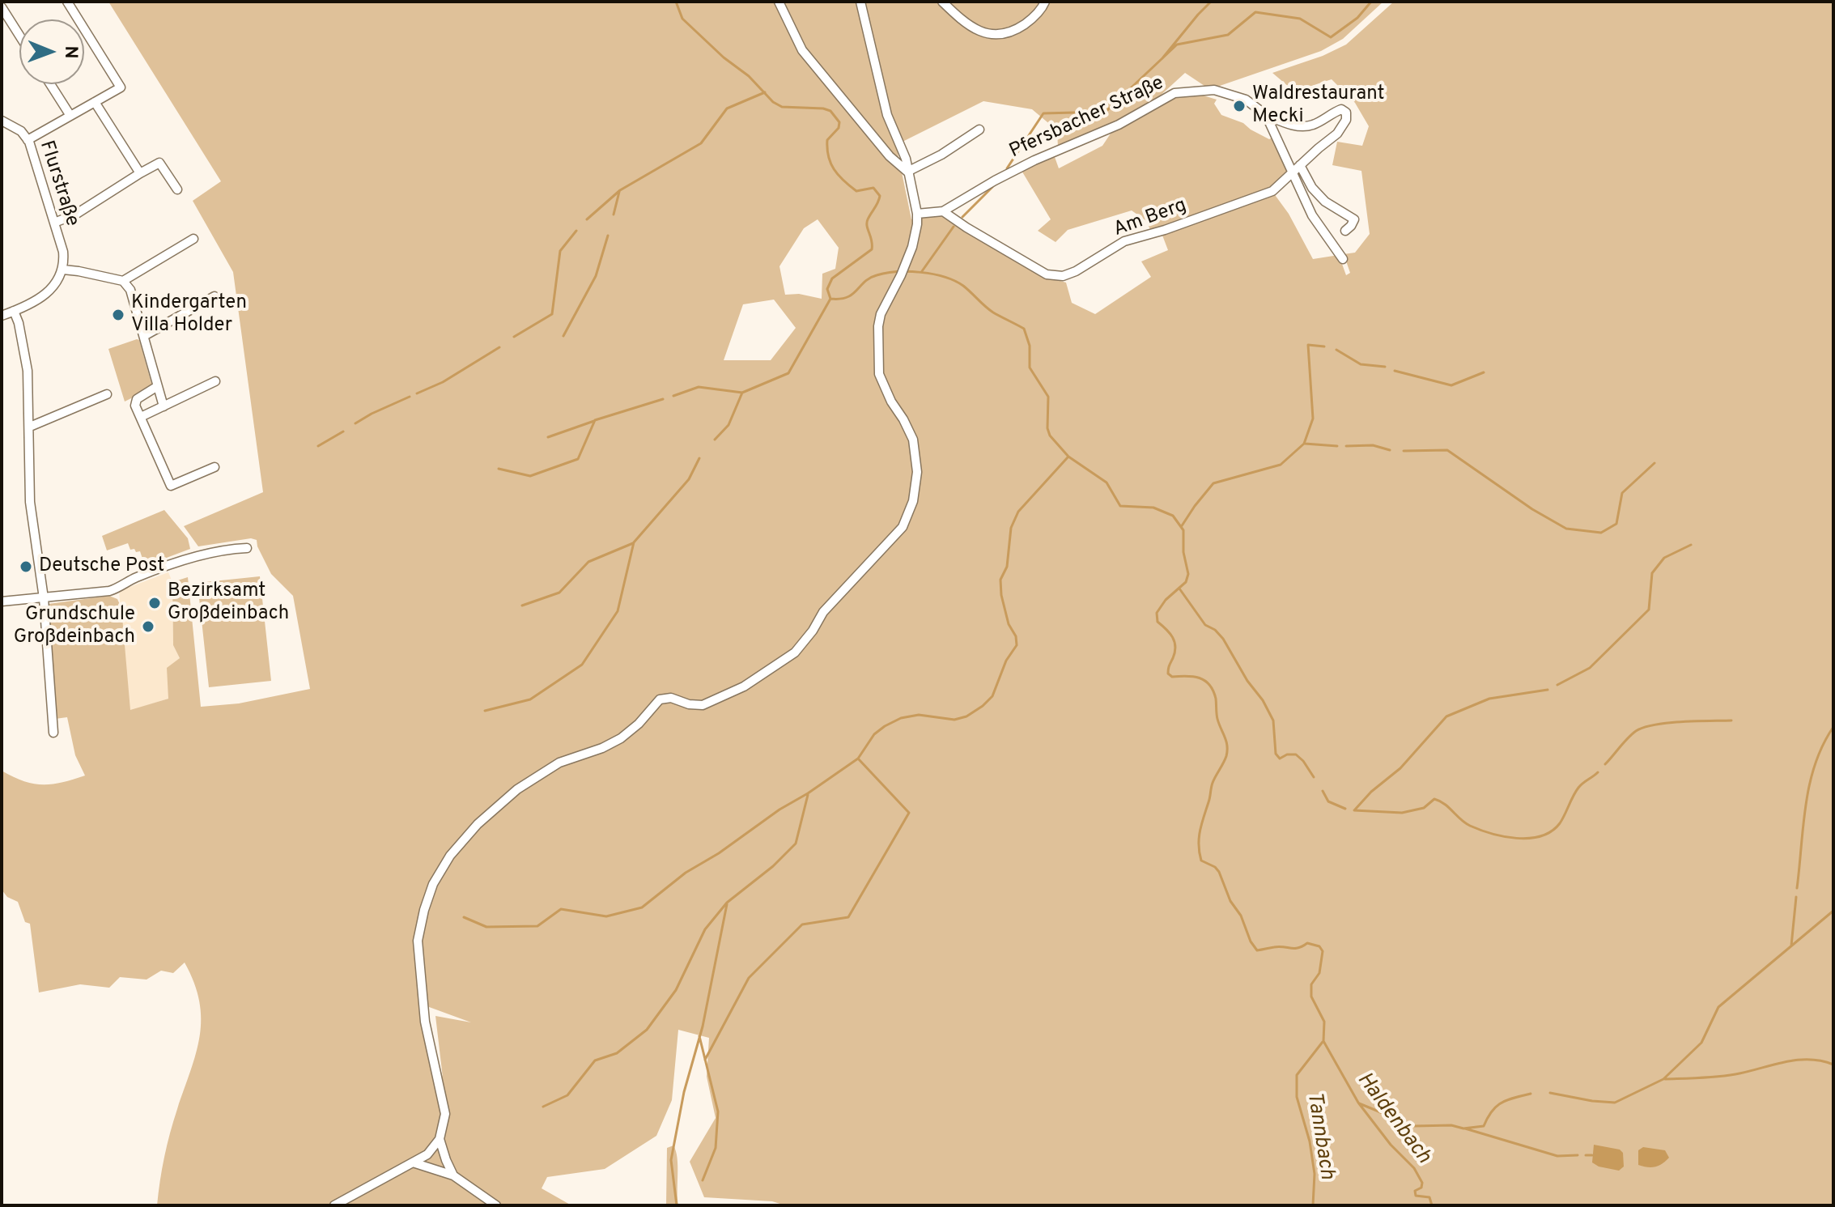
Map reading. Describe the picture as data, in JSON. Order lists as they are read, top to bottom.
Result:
{
  "streets": {
    "street": ["Pfersbacher Straße", "Flurstraße", "Am Berg"]
  },
  "crossings": [
    ["Pfersbacher Straße", "Am Berg"]
  ],
  "water": ["Haldenbach", "Tannbach"],
  "places": [
    "Waldrestaurant Mecki",
    "Kindergarten Villa Holder",
    "Deutsche Post",
    "Bezirksamt Großdeinbach",
    "Grundschule Großdeinbach"
  ],
  "north": "right"
}
